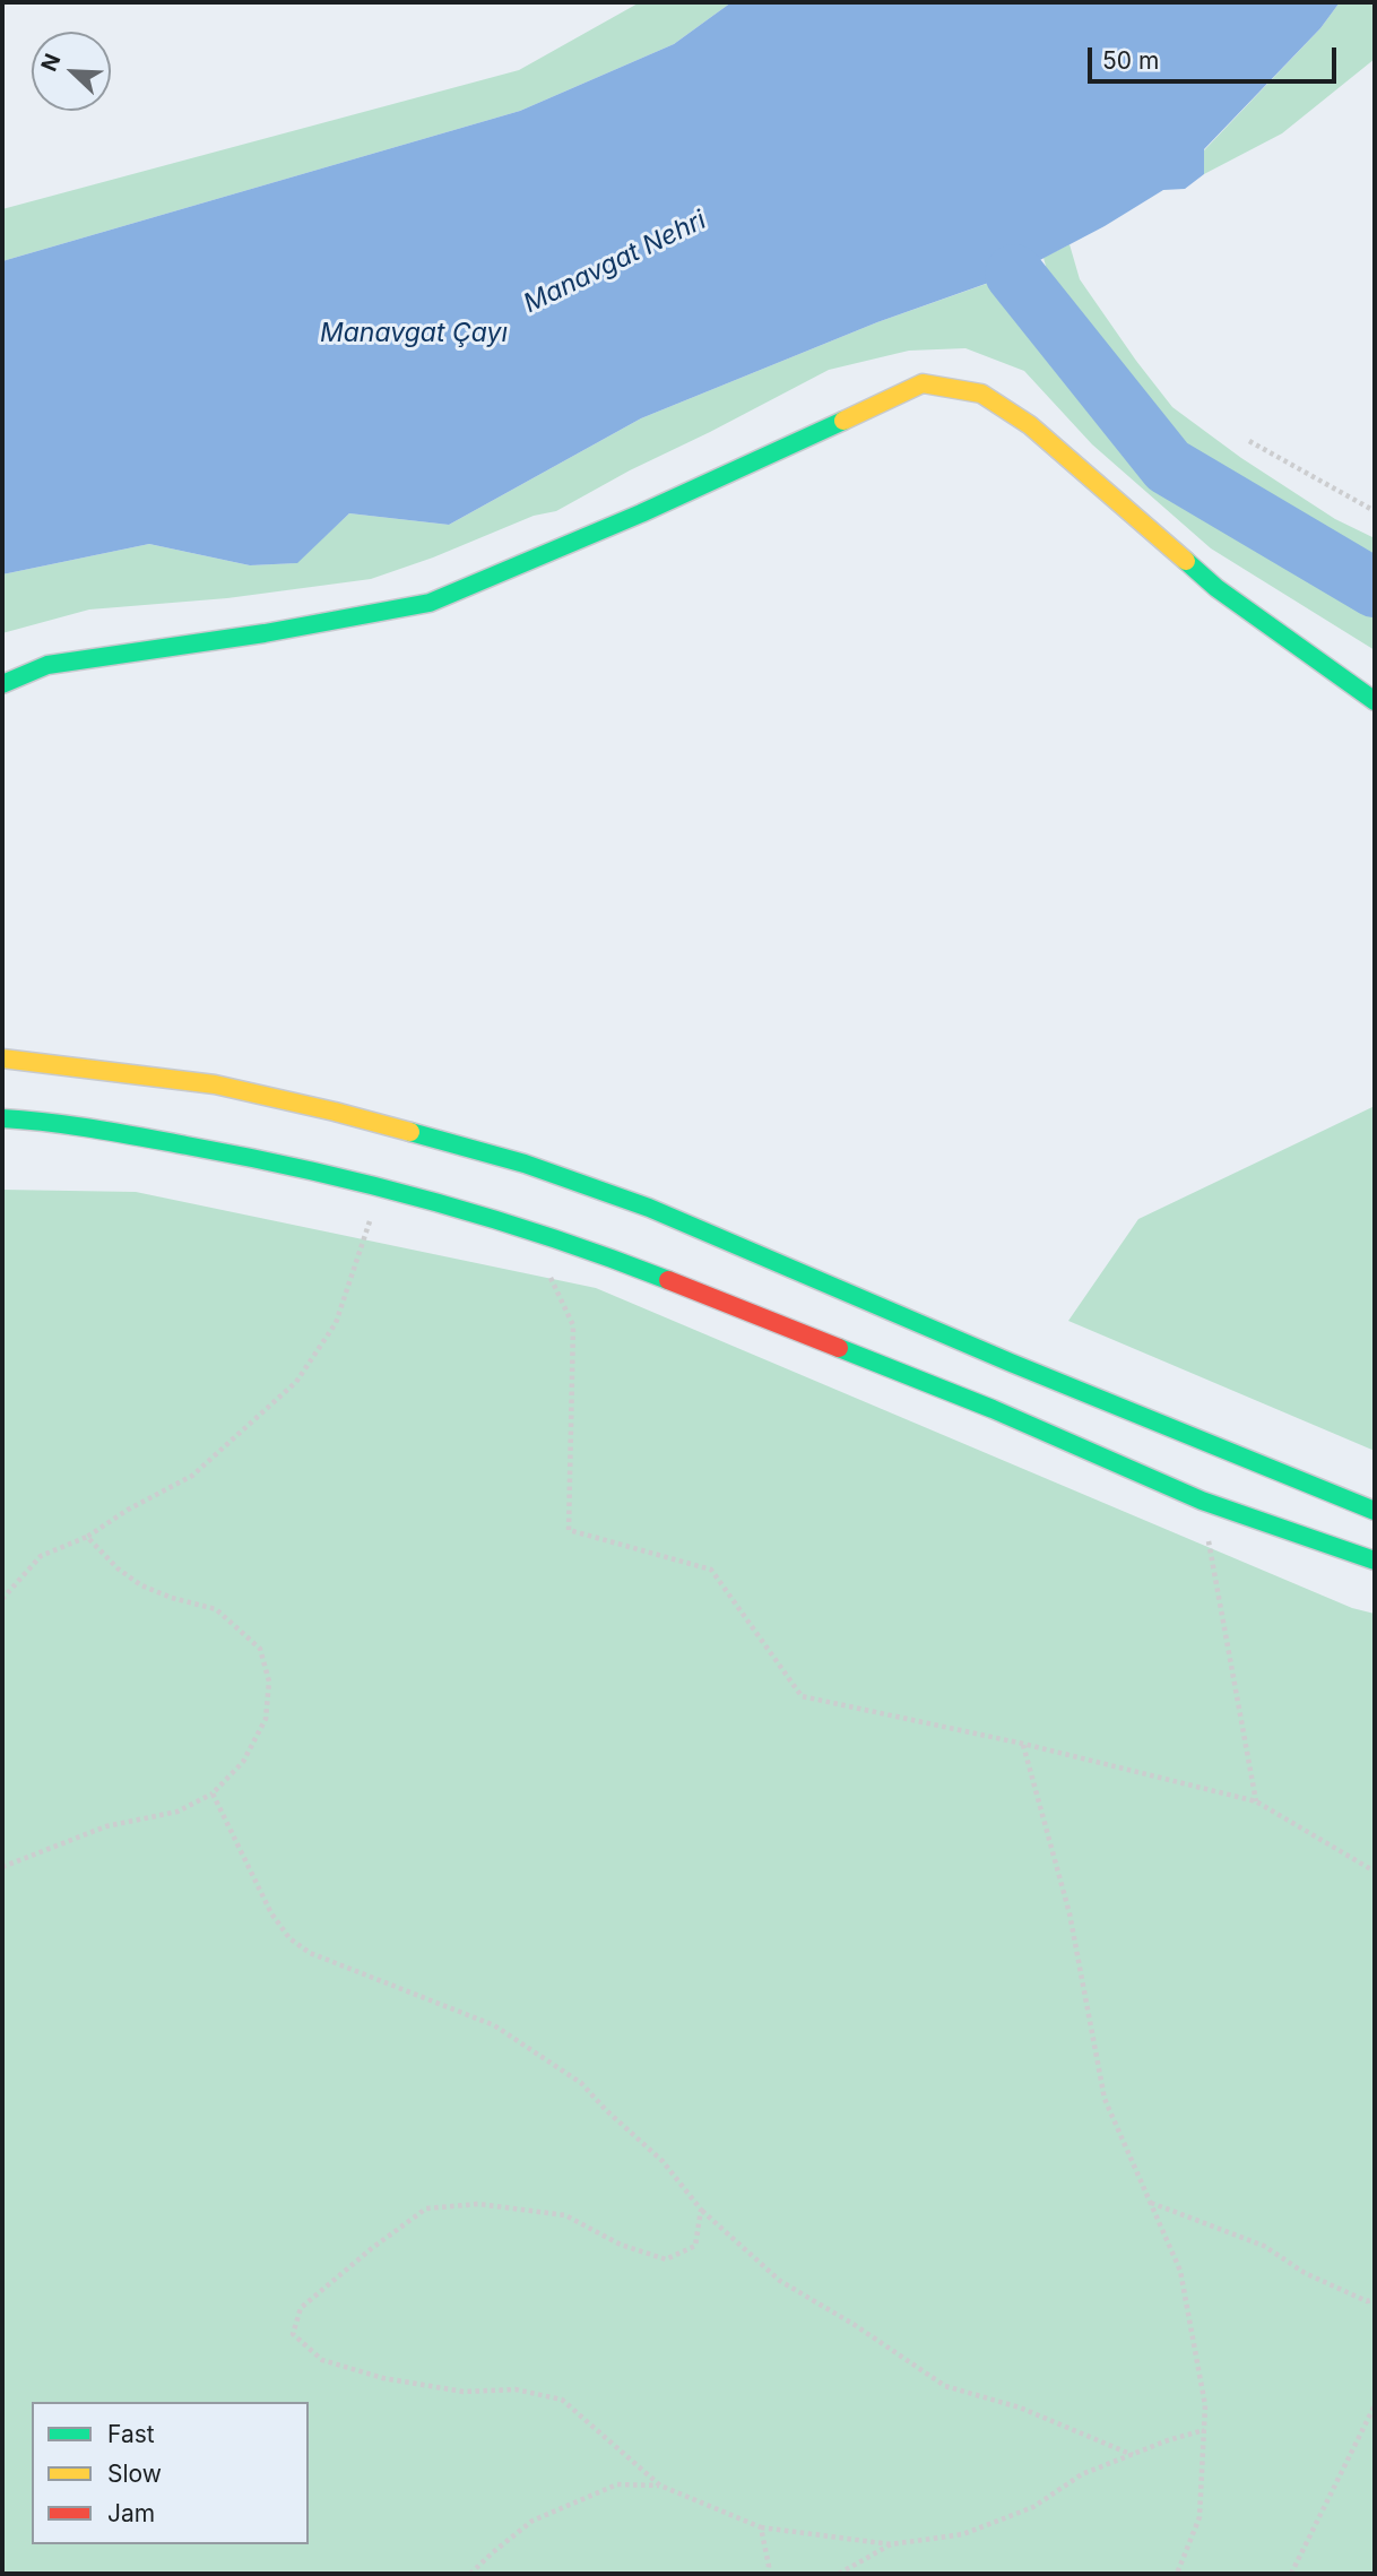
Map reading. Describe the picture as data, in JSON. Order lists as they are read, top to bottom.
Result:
{
  "water": ["Manavgat Nehri", "Manavgat Çayı"],
  "legend": ["Fast", "Slow", "Jam"],
  "scale_bar": "50 m",
  "north": "top left"
}
